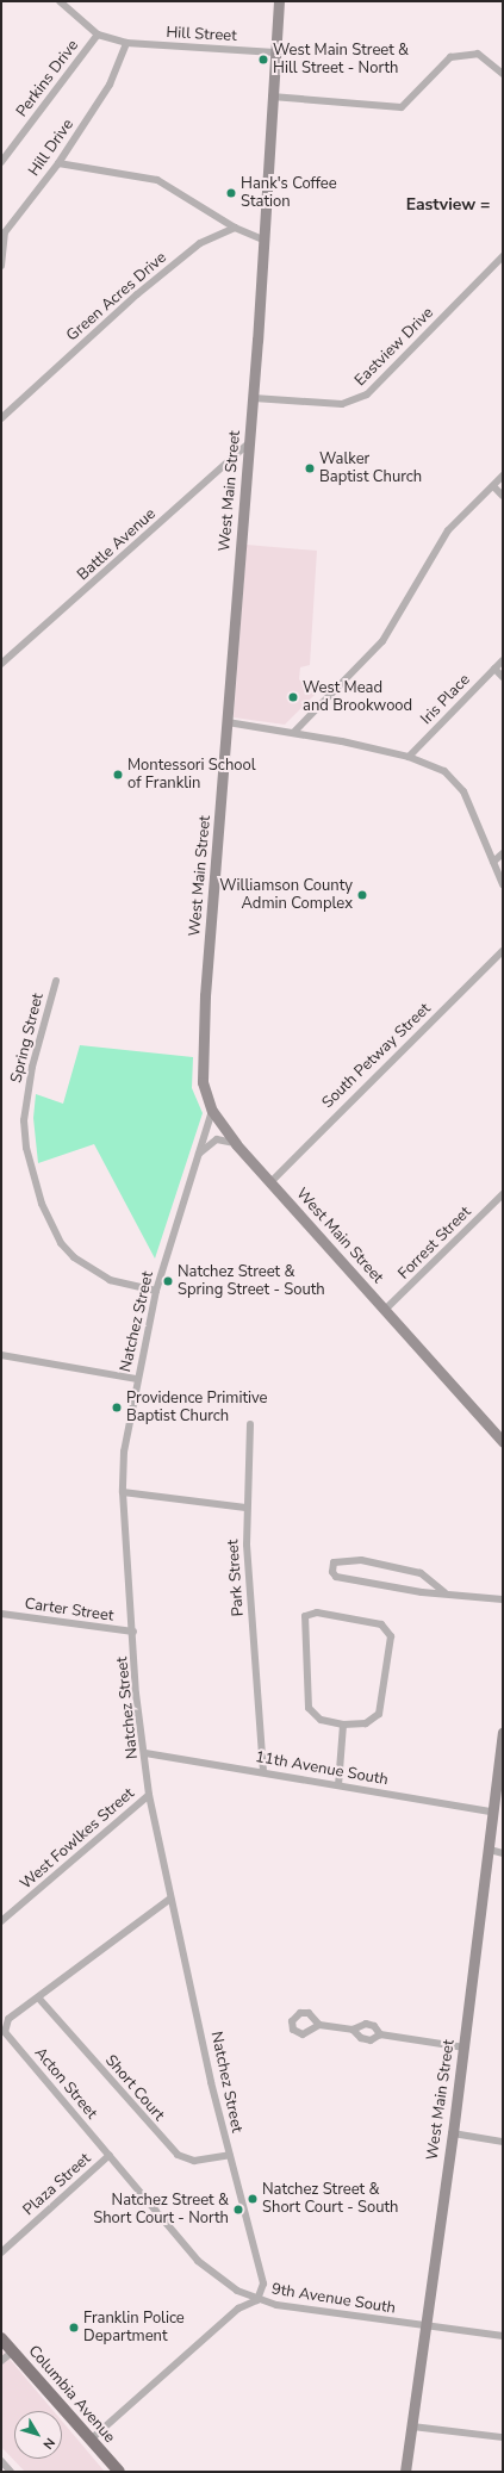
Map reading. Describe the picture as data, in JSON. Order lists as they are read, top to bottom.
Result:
{
  "streets": {
    "main road": ["West Main Street", "Columbia Avenue"],
    "street": [
      "Hill Street",
      "Perkins Drive",
      "Hill Drive",
      "Green Acres Drive",
      "Eastview Drive",
      "Battle Avenue",
      "Iris Place",
      "Spring Street",
      "South Petway Street",
      "Forrest Street",
      "Natchez Street",
      "Park Street",
      "Carter Street",
      "11th Avenue South",
      "West Fowlkes Street",
      "Acton Street",
      "Short Court",
      "Plaza Street",
      "9th Avenue South"
    ]
  },
  "crossings": [
    ["Hill Street", "Perkins Drive"],
    ["Hill Street", "Hill Drive"],
    ["Hill Street", "West Main Street"],
    ["Eastview Drive", "West Main Street"],
    ["West Main Street", "Battle Avenue"],
    ["West Main Street", "South Petway Street"],
    ["West Main Street", "Forrest Street"],
    ["West Main Street", "Natchez Street"],
    ["West Main Street", "11th Avenue South"],
    ["West Main Street", "9th Avenue South"],
    ["Spring Street", "Natchez Street"],
    ["Natchez Street", "Carter Street"],
    ["Natchez Street", "11th Avenue South"],
    ["Natchez Street", "West Fowlkes Street"],
    ["Natchez Street", "Acton Street"],
    ["Natchez Street", "Short Court"],
    ["Natchez Street", "9th Avenue South"],
    ["Park Street", "11th Avenue South"],
    ["Acton Street", "Short Court"],
    ["Acton Street", "Plaza Street"],
    ["Acton Street", "9th Avenue South"],
    ["9th Avenue South", "Columbia Avenue"]
  ],
  "districts": ["Eastview ="],
  "places": [
    "West Main Street & Hill Street - North",
    "Hank's Coffee Station",
    "Walker Baptist Church",
    "West Mead and Brookwood",
    "Montessori School of Franklin",
    "Williamson County Admin Complex",
    "Natchez Street & Spring Street - South",
    "Providence Primitive Baptist Church",
    "Natchez Street & Short Court - South",
    "Natchez Street & Short Court - North",
    "Franklin Police Department"
  ],
  "north": "bottom right"
}
